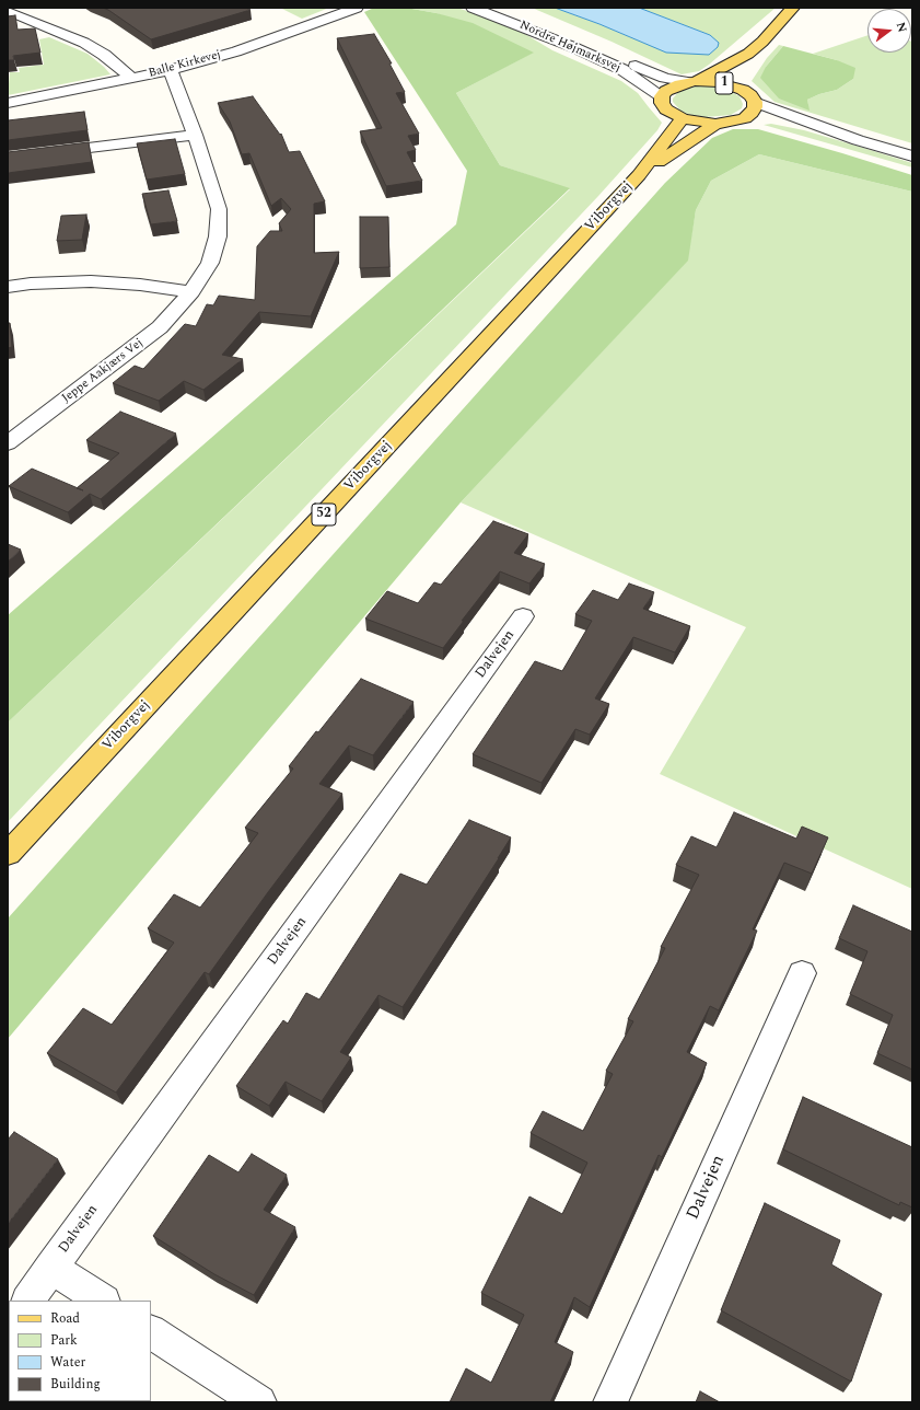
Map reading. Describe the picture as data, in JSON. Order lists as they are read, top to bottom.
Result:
{
  "streets": {
    "main road": ["1", "Viborgvej", "52"],
    "street": [
      "Nordre Højmarksvej",
      "Balle Kirkevej",
      "Jeppe Aakjærs Vej",
      "Dalvejen"
    ]
  },
  "crossings": [
    ["Nordre Højmarksvej", "1"],
    ["Balle Kirkevej", "Jeppe Aakjærs Vej"]
  ],
  "legend": [
    "Road",
    "Park",
    "Water",
    "Building"
  ],
  "north": "right"
}
